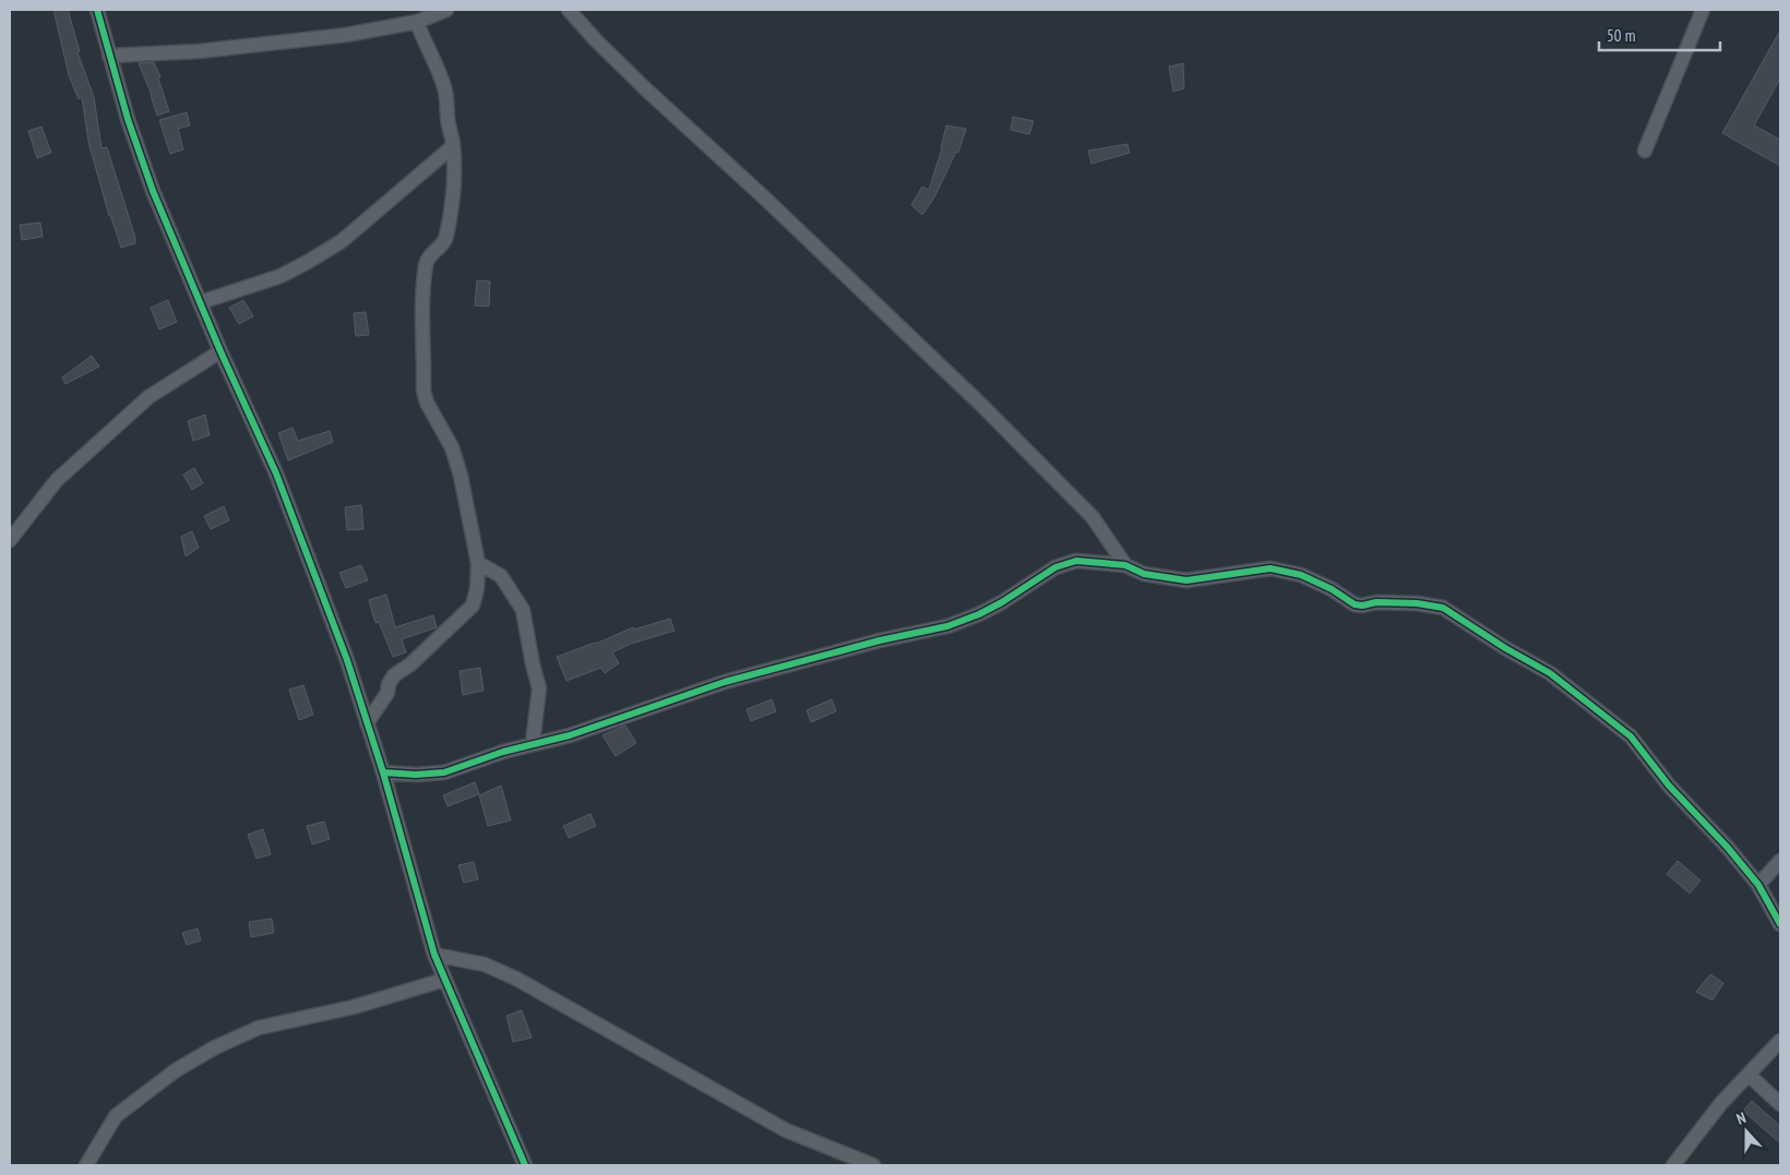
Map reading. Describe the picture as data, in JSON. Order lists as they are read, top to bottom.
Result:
{
  "scale_bar": "50 m",
  "north": "top"
}
